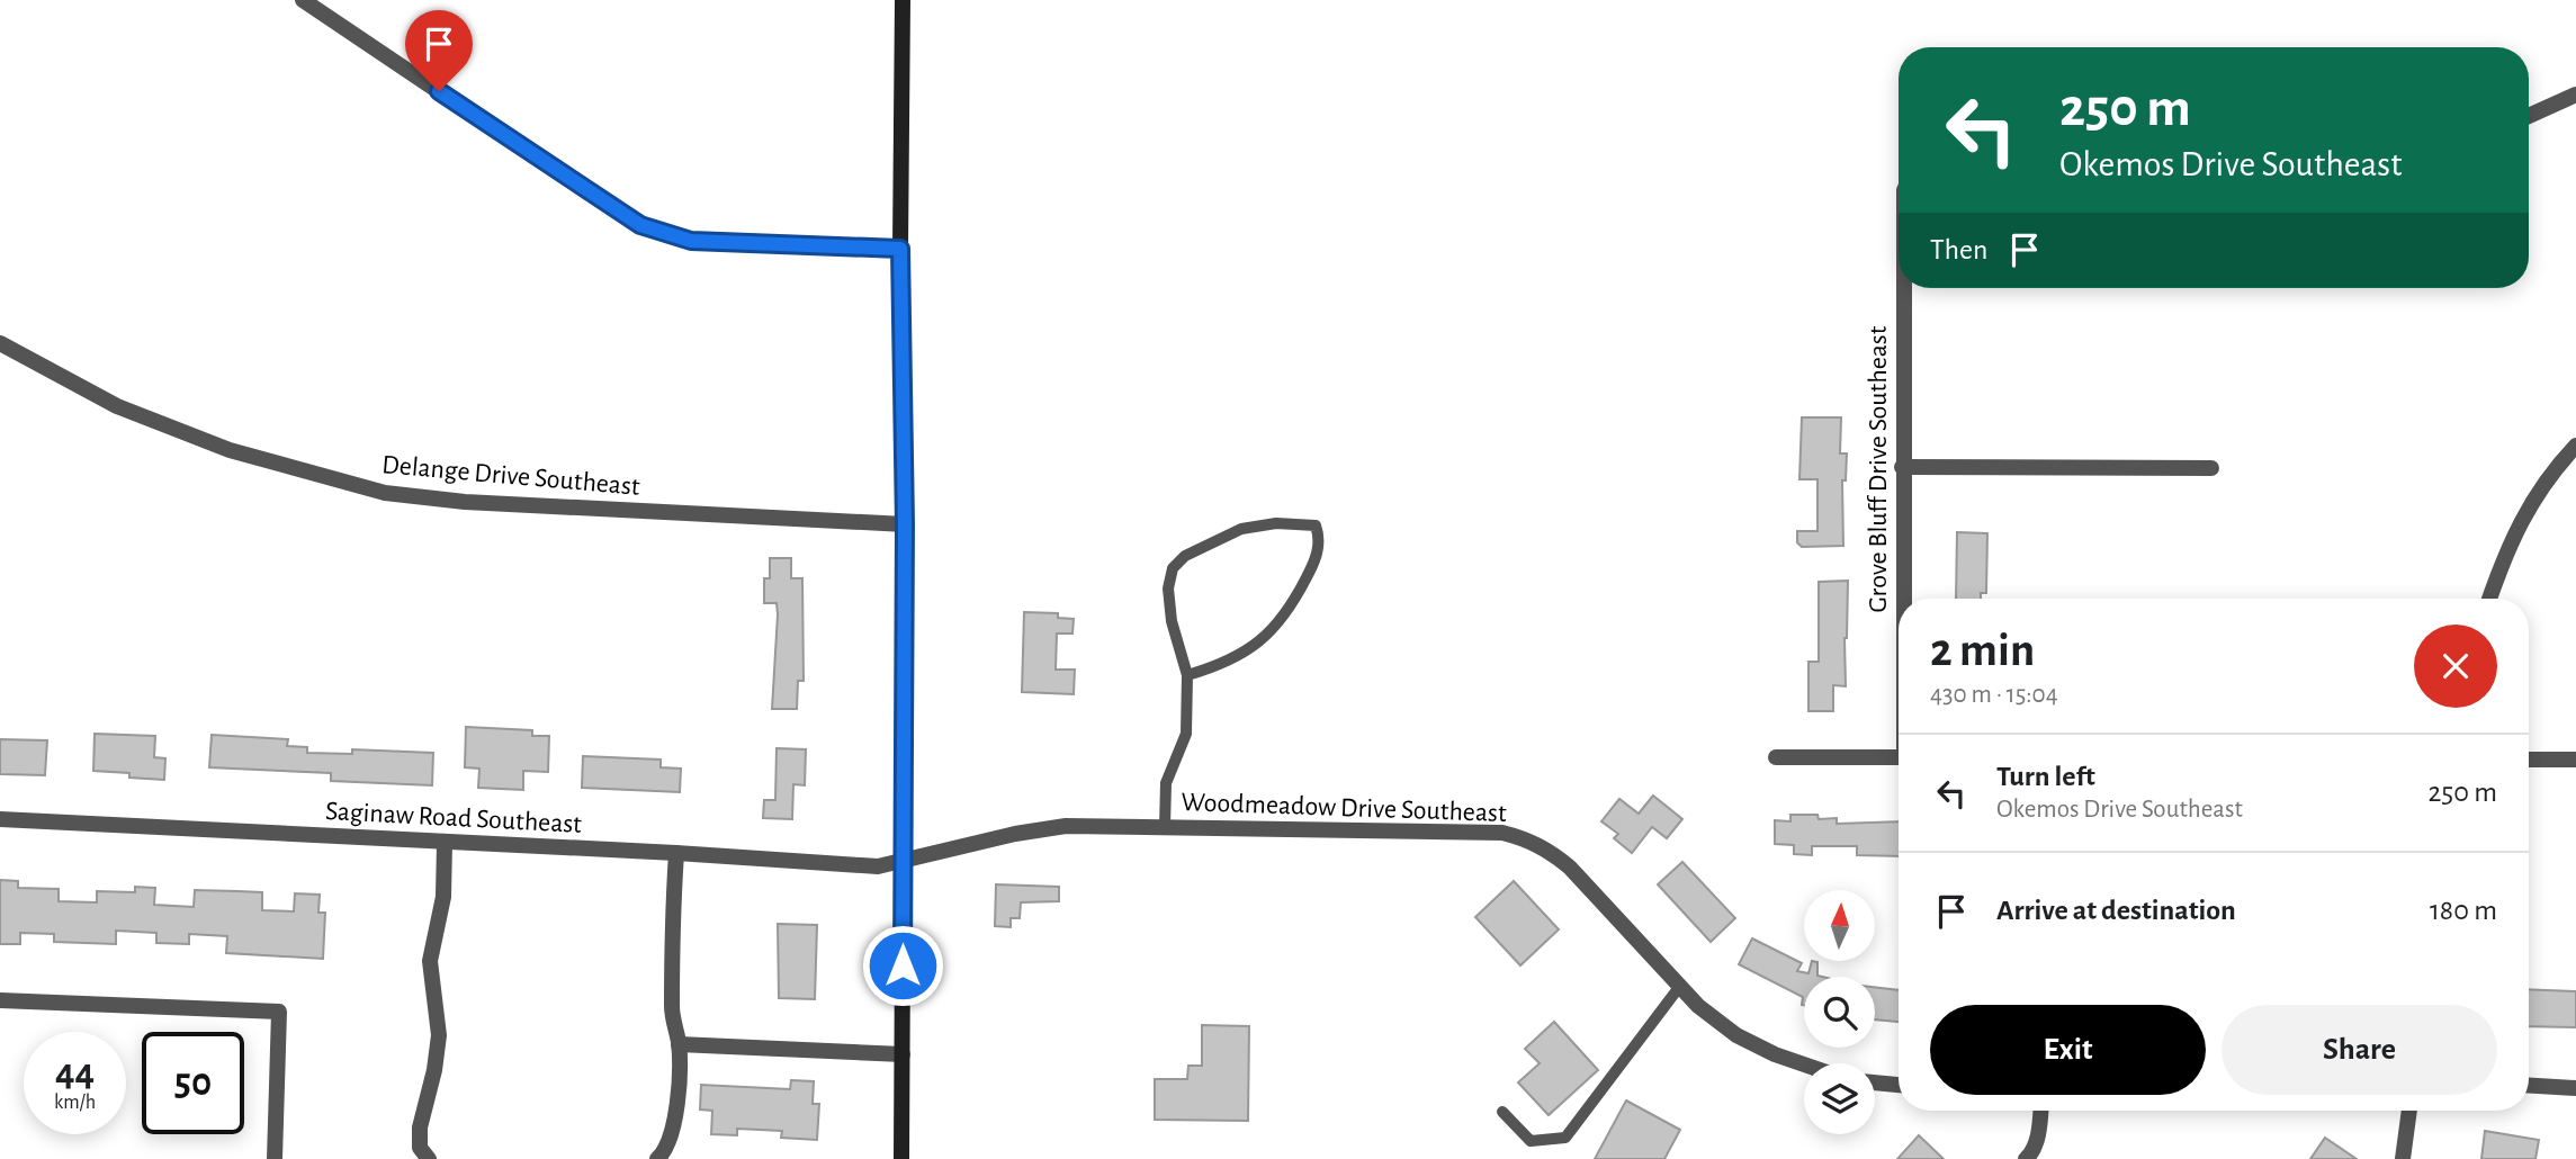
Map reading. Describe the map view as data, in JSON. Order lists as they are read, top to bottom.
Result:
{
  "streets": {
    "street": [
      "Grove Bluff Drive Southeast",
      "Delange Drive Southeast",
      "Woodmeadow Drive Southeast",
      "Saginaw Road Southeast"
    ]
  },
  "crossings": [
    ["Woodmeadow Drive Southeast", "Saginaw Road Southeast"]
  ],
  "north": "top",
  "page": {
    "turn": ["250 m", "Okemos Drive Southeast"],
    "then": "Then",
    "heading": ["2 min", "430 m · 15:04"],
    "list": [
      {
        "name": "Turn left",
        "note": "Okemos Drive Southeast",
        "value": "250 m"
      },
      {
        "name": "Arrive at destination",
        "value": "180 m"
      }
    ],
    "buttons": ["Exit", "Share"],
    "speed": "44 km/h",
    "limit": "50"
  }
}
